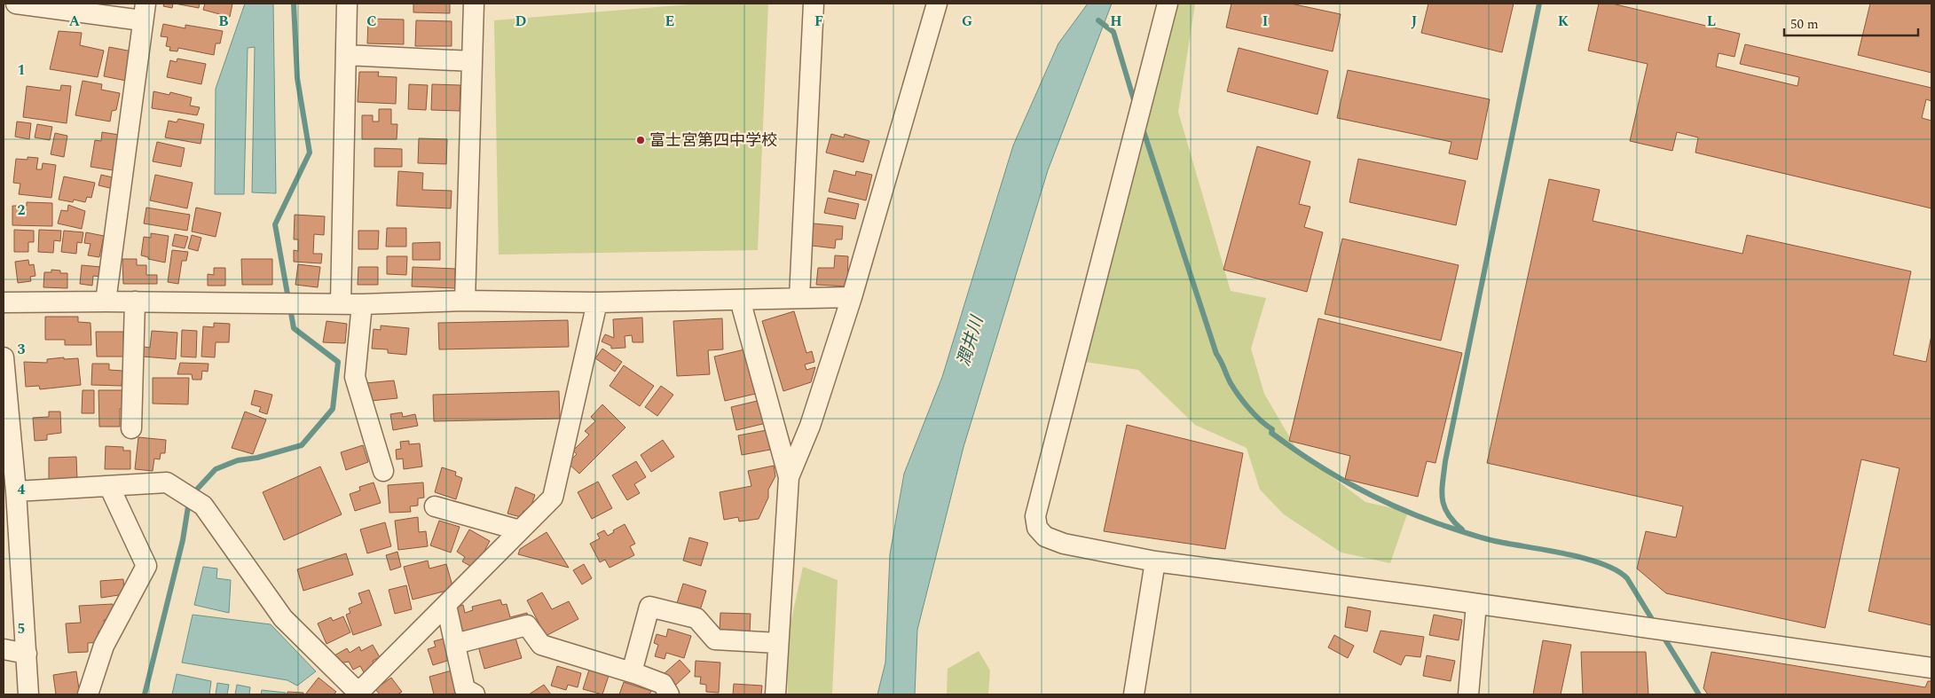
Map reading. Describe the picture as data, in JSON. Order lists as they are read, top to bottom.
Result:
{
  "water": ["潤井川"],
  "places": ["富士宮第四中学校"],
  "scale_bar": "50 m",
  "grid": {
    "columns": [
      "A",
      "B",
      "C",
      "D",
      "E",
      "F",
      "G",
      "H",
      "I",
      "J",
      "K",
      "L"
    ],
    "rows": [
      "1",
      "2",
      "3",
      "4",
      "5"
    ]
  }
}
